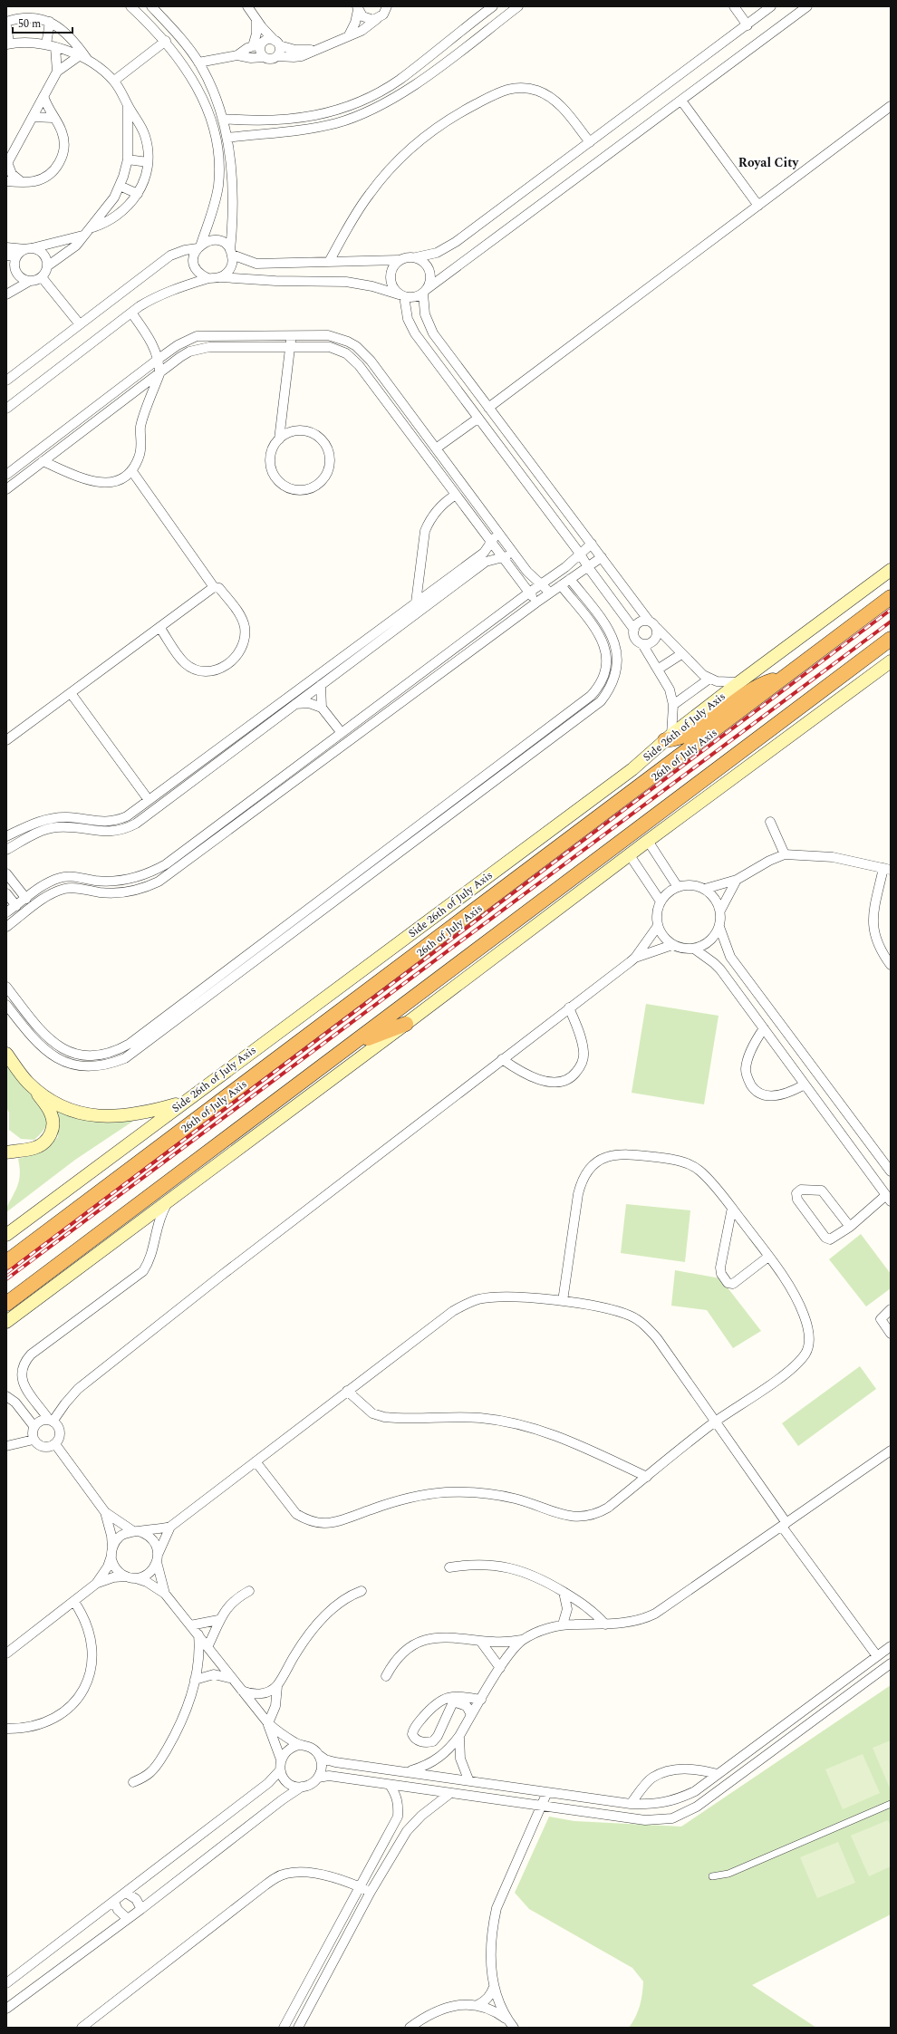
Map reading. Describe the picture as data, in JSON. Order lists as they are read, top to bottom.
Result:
{
  "streets": {
    "highway": ["26th of July Axis"],
    "main road": ["Side 26th of July Axis"]
  },
  "districts": ["Royal City"],
  "scale_bar": "50 m"
}
